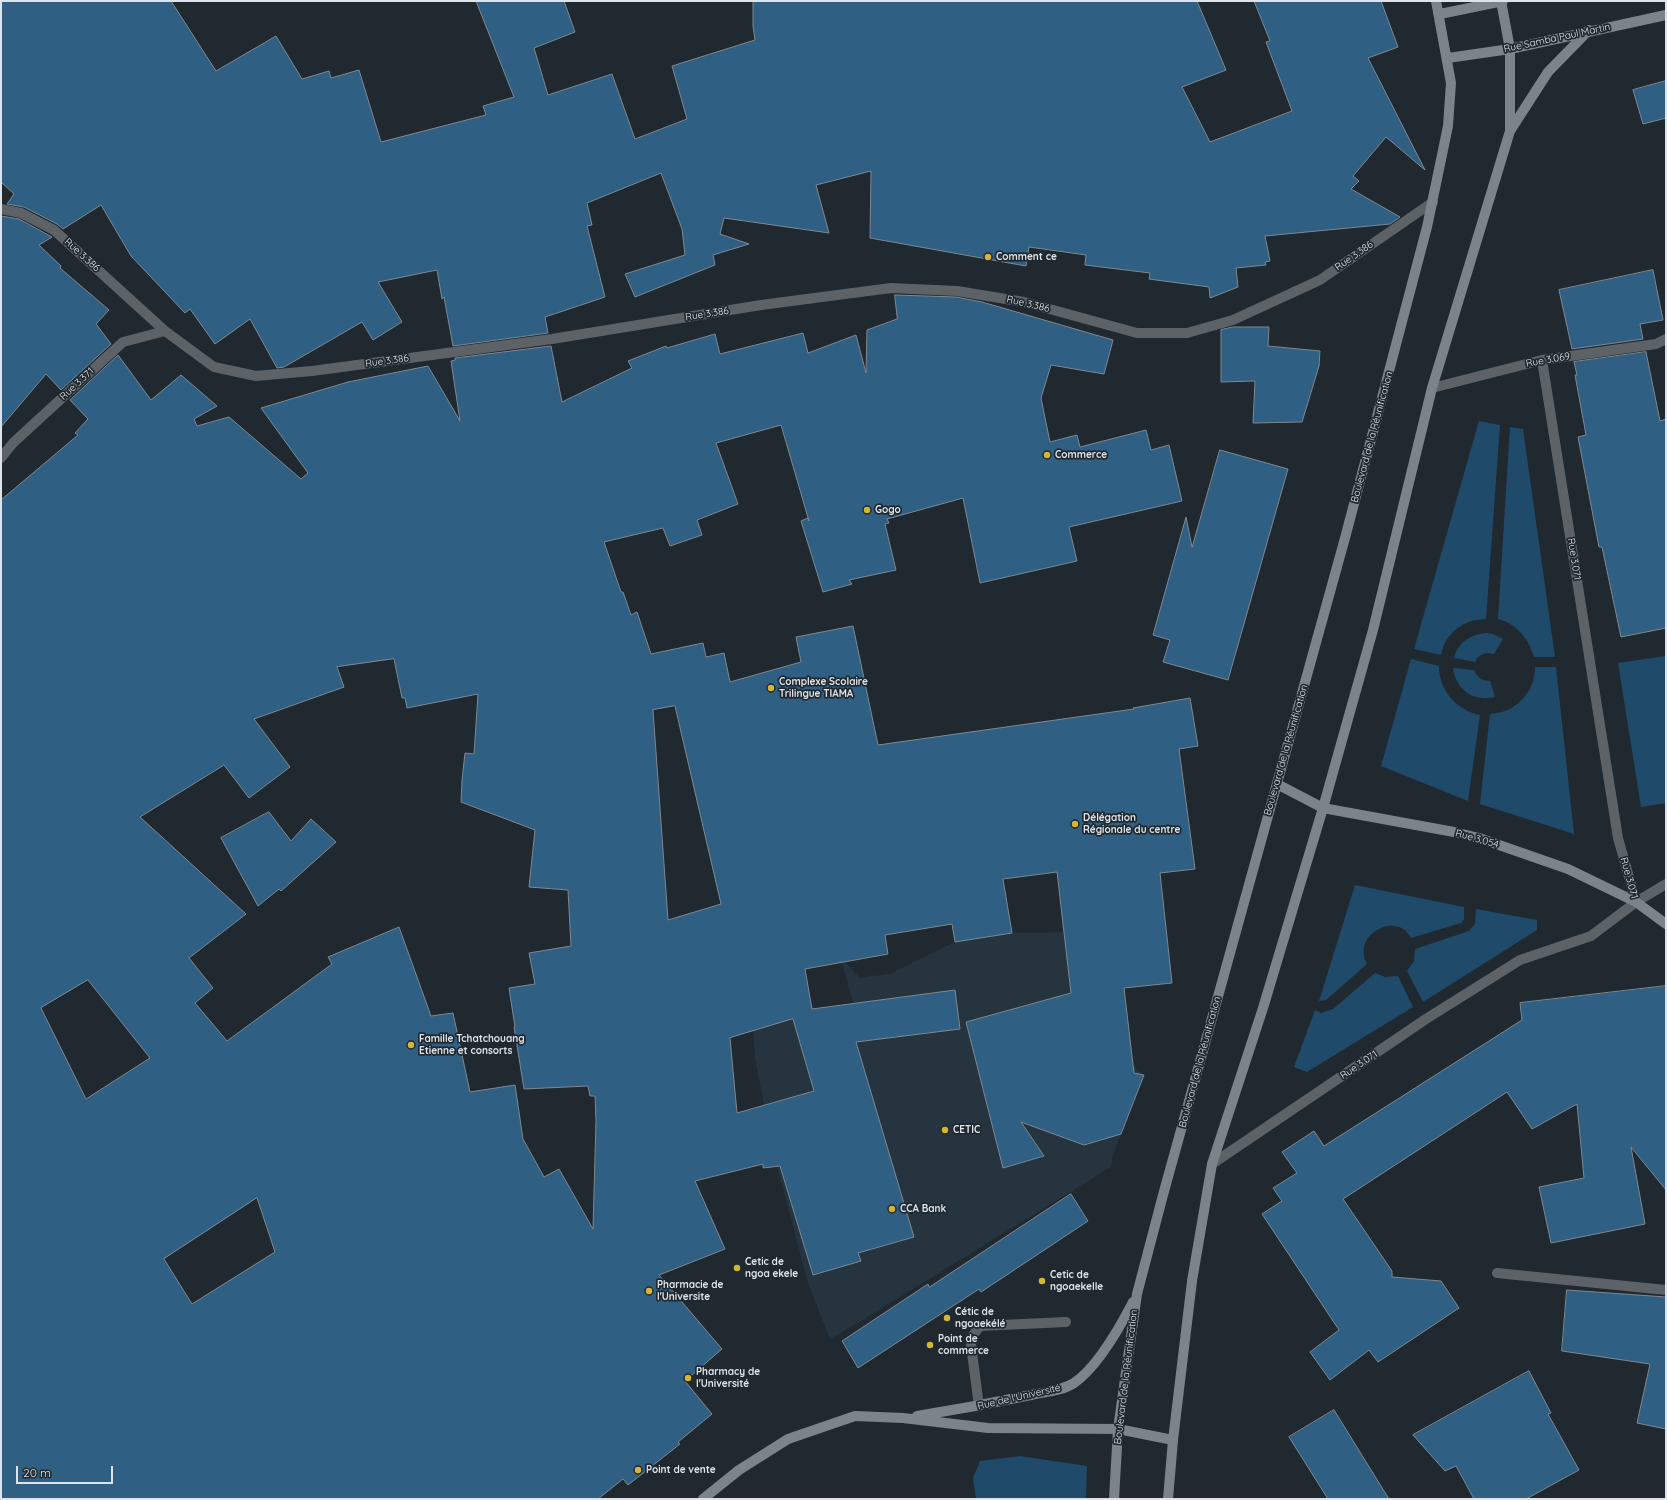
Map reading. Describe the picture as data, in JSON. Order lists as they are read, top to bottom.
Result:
{
  "streets": {
    "main road": [
      "Rue Samba Paul Martin",
      "Boulevard de la Réunification",
      "Rue 3.054",
      "Rue de l'Université"
    ],
    "street": [
      "Rue 3.386",
      "Rue 3.069",
      "Rue 3.371",
      "Rue 3.071"
    ]
  },
  "crossings": [
    ["Rue Samba Paul Martin", "Boulevard de la Réunification"],
    ["Rue 3.386", "Rue 3.371"],
    ["Rue 3.386", "Boulevard de la Réunification"],
    ["Rue 3.069", "Rue 3.071"],
    ["Boulevard de la Réunification", "Rue 3.054"],
    ["Boulevard de la Réunification", "Rue de l'Université"],
    ["Rue 3.071", "Rue 3.054"]
  ],
  "places": [
    "Comment ce",
    "Commerce",
    "Gogo",
    "Complexe Scolaire Trilingue TIAMA",
    "Délégation Régionale du centre",
    "Famille Tchatchouang Etienne et consorts",
    "CETIC",
    "CCA Bank",
    "Cetic de ngoa ekele",
    "Cetic de ngoaekelle",
    "Pharmacie de l'Universite",
    "Cétic de ngoaekélé",
    "Point de commerce",
    "Pharmacy de l'Université",
    "Point de vente"
  ],
  "scale_bar": "20 m"
}
